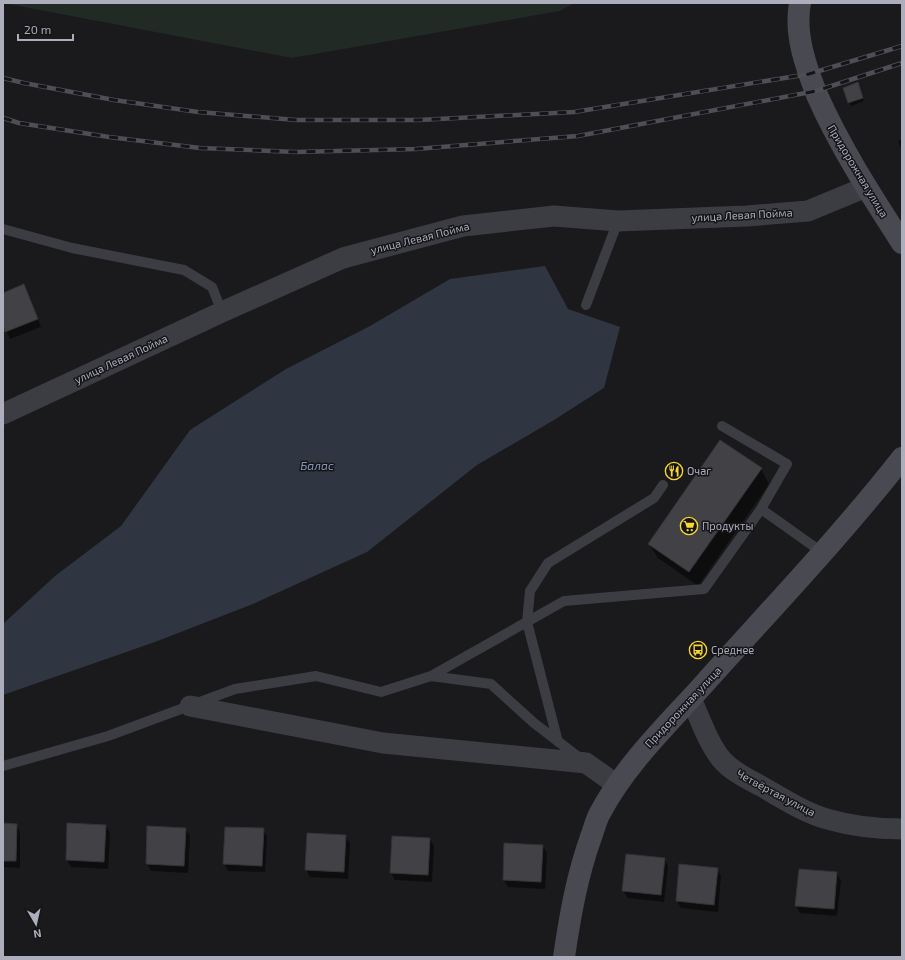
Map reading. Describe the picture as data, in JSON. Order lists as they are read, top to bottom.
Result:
{
  "streets": {
    "main road": ["Придорожная улица"],
    "street": ["улица Левая Пойма", "Четвёртая улица"]
  },
  "crossings": [
    ["Придорожная улица", "улица Левая Пойма"],
    ["Придорожная улица", "Четвёртая улица"]
  ],
  "water": ["Балас"],
  "places": {
    "restaurant": ["Очаг"],
    "supermarket": ["Продукты"],
    "bus stop": ["Среднее"]
  },
  "scale_bar": "20 m",
  "north": "bottom"
}
